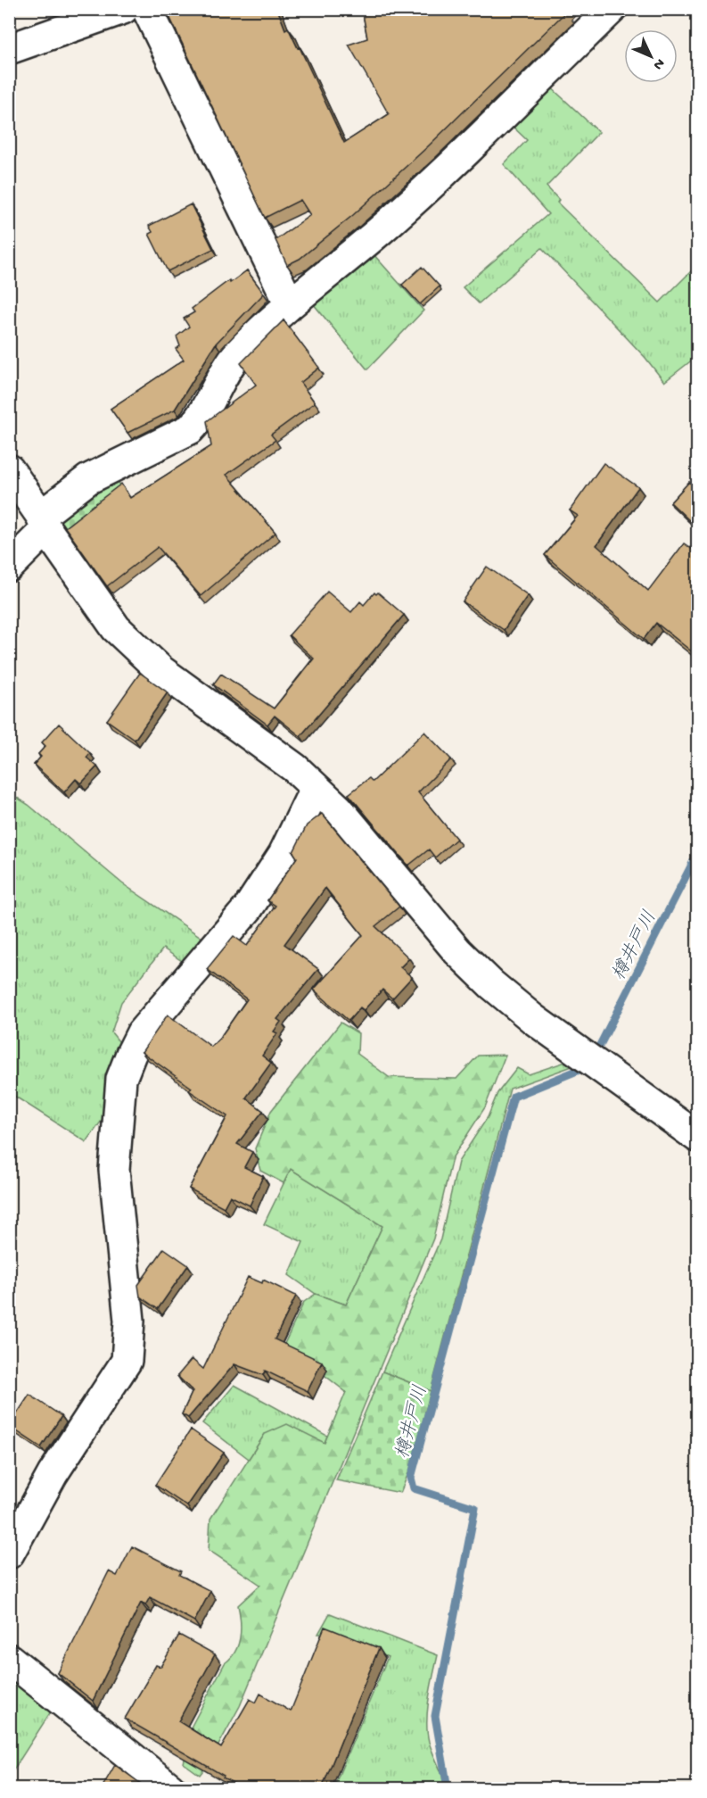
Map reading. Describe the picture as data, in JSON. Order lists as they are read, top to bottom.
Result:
{
  "water": ["樽井戸川"],
  "north": "bottom right"
}
